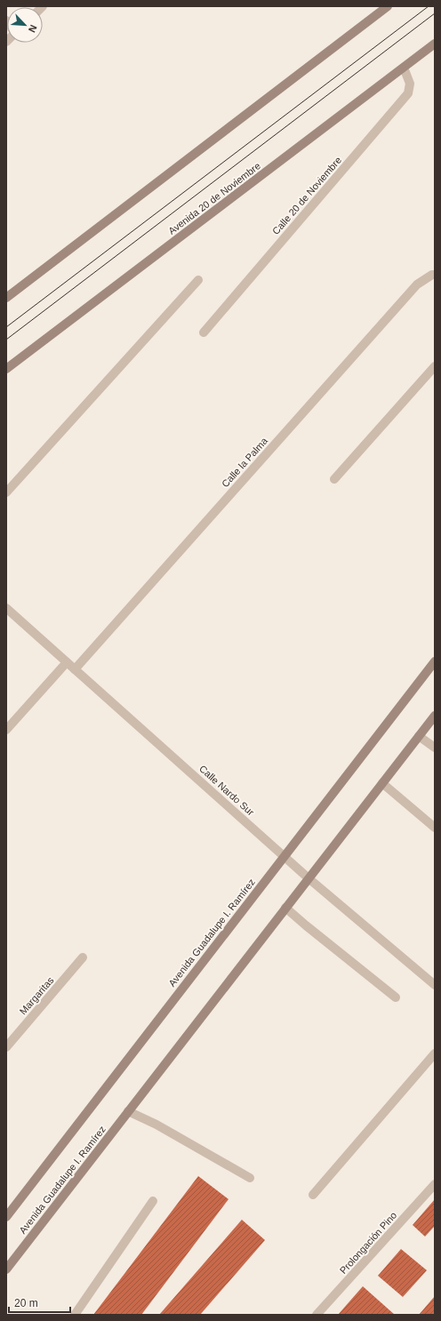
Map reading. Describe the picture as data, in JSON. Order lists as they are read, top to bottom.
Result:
{
  "streets": {
    "main road": ["Avenida 20 de Noviembre", "Avenida Guadalupe I. Ramírez"],
    "street": [
      "Calle 20 de Noviembre",
      "Calle la Palma",
      "Calle Nardo Sur",
      "Margaritas",
      "Prolongación Pino"
    ]
  },
  "crossings": [
    ["Calle 20 de Noviembre", "Avenida 20 de Noviembre"],
    ["Calle la Palma", "Calle Nardo Sur"],
    ["Calle Nardo Sur", "Avenida Guadalupe I. Ramírez"]
  ],
  "scale_bar": "20 m",
  "north": "bottom right"
}
